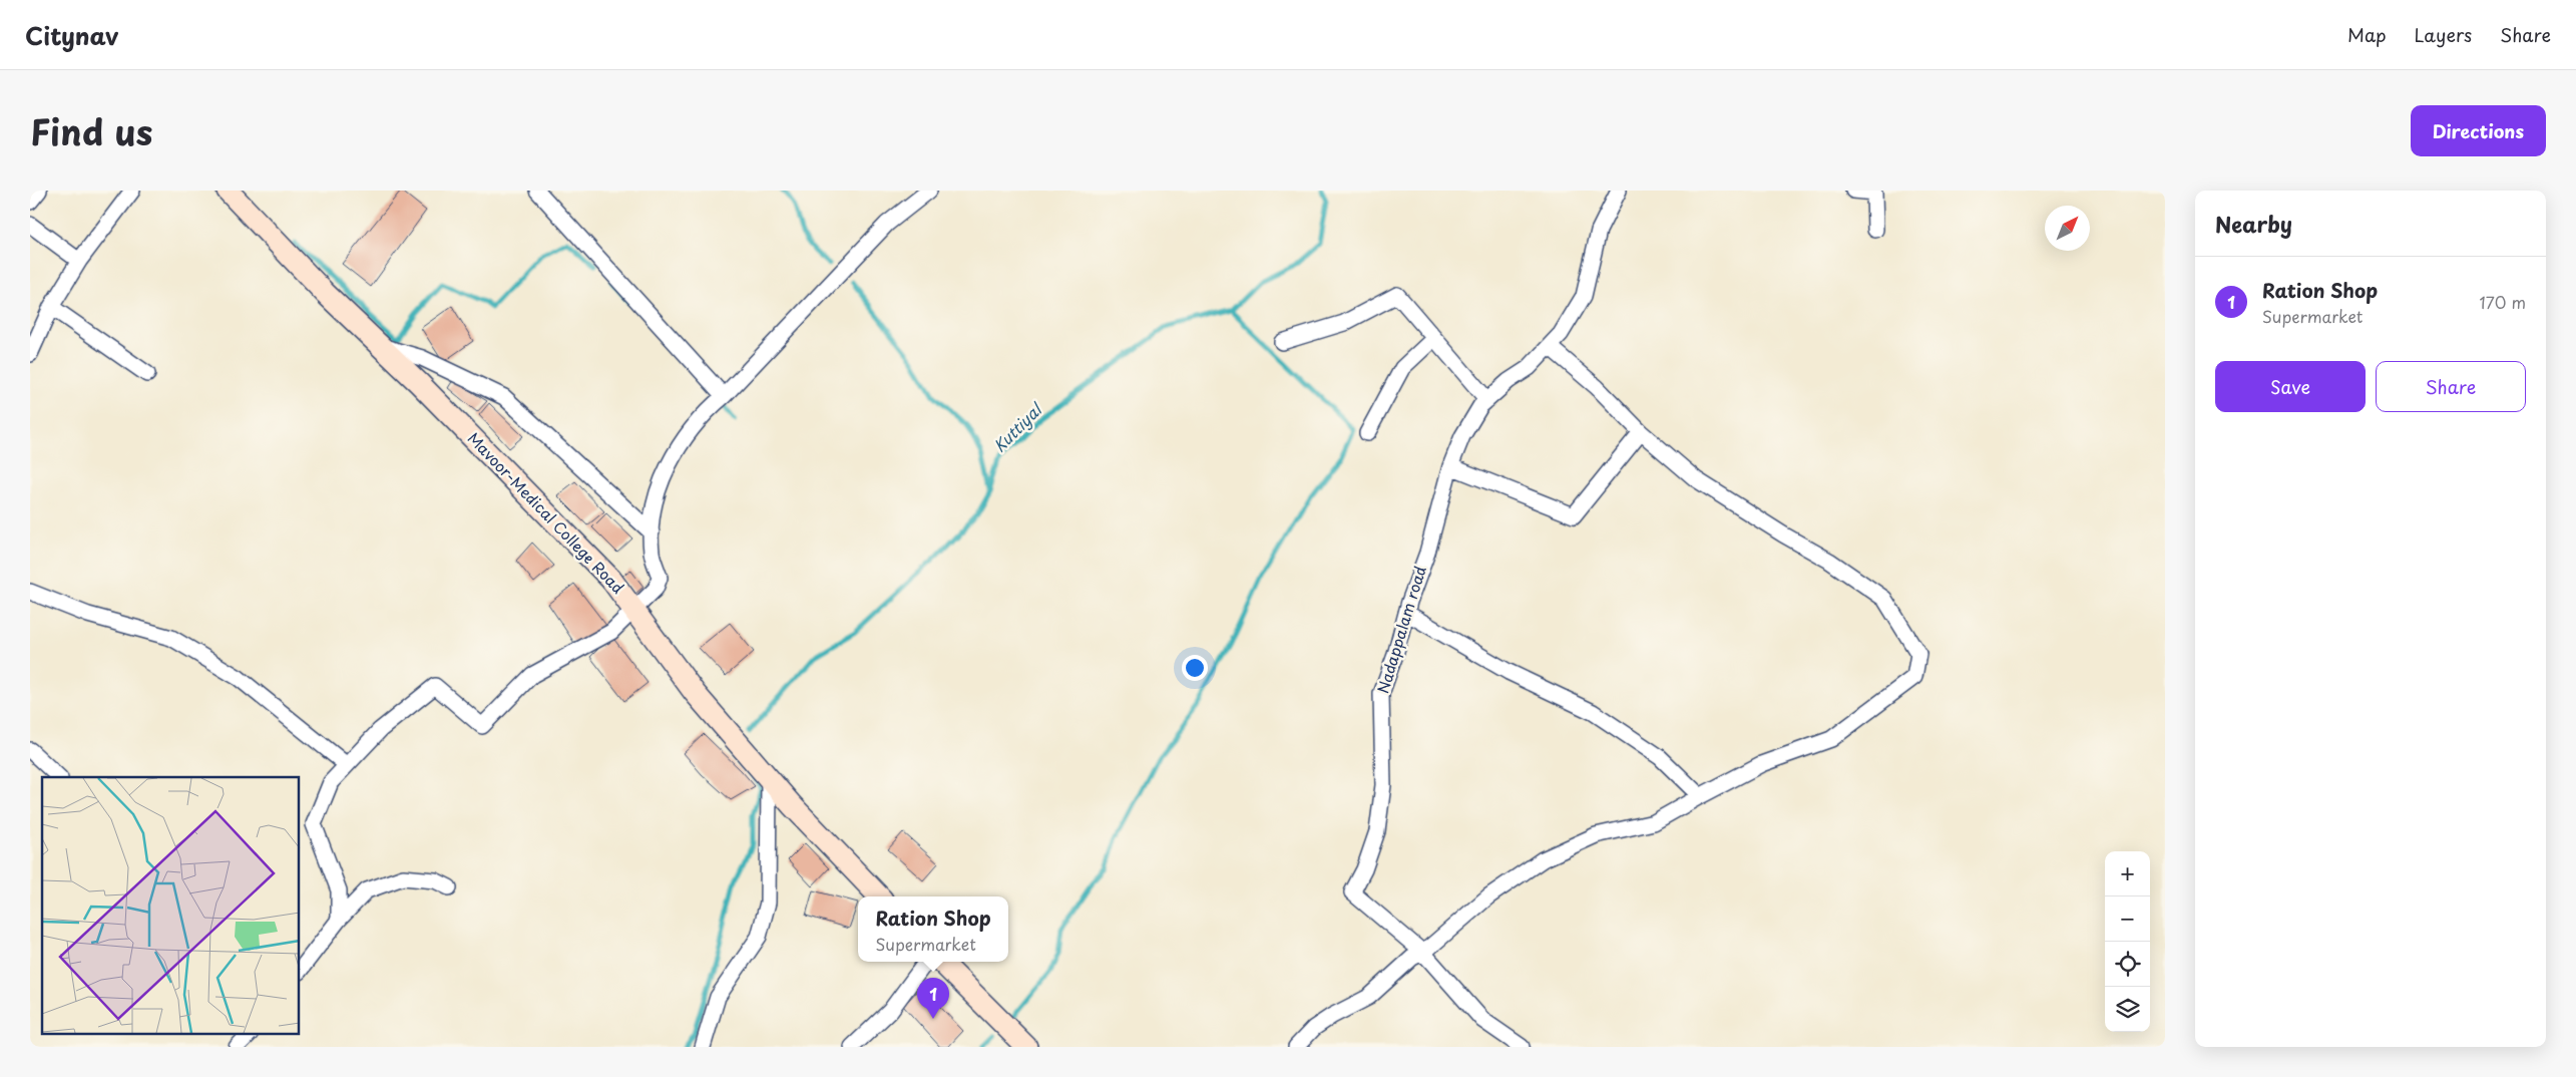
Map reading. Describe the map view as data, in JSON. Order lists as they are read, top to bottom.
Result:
{
  "streets": {
    "main road": ["Mavoor-Medical College Road"],
    "street": ["Nadappalam road"]
  },
  "water": ["Kuttiyal"],
  "north": "top right",
  "page": {
    "header": "Citynav",
    "nav": ["Map", "Layers", "Share"],
    "title": "Find us",
    "buttons": [
      "Directions",
      ["Save", "Share"]
    ],
    "heading": "Nearby",
    "list": [
      {
        "mark": "1",
        "name": "Ration Shop",
        "note": "Supermarket",
        "value": "170 m"
      }
    ],
    "map_buttons": ["+", "−"],
    "popup": ["Ration Shop", "Supermarket"],
    "pins": "1"
  }
}
